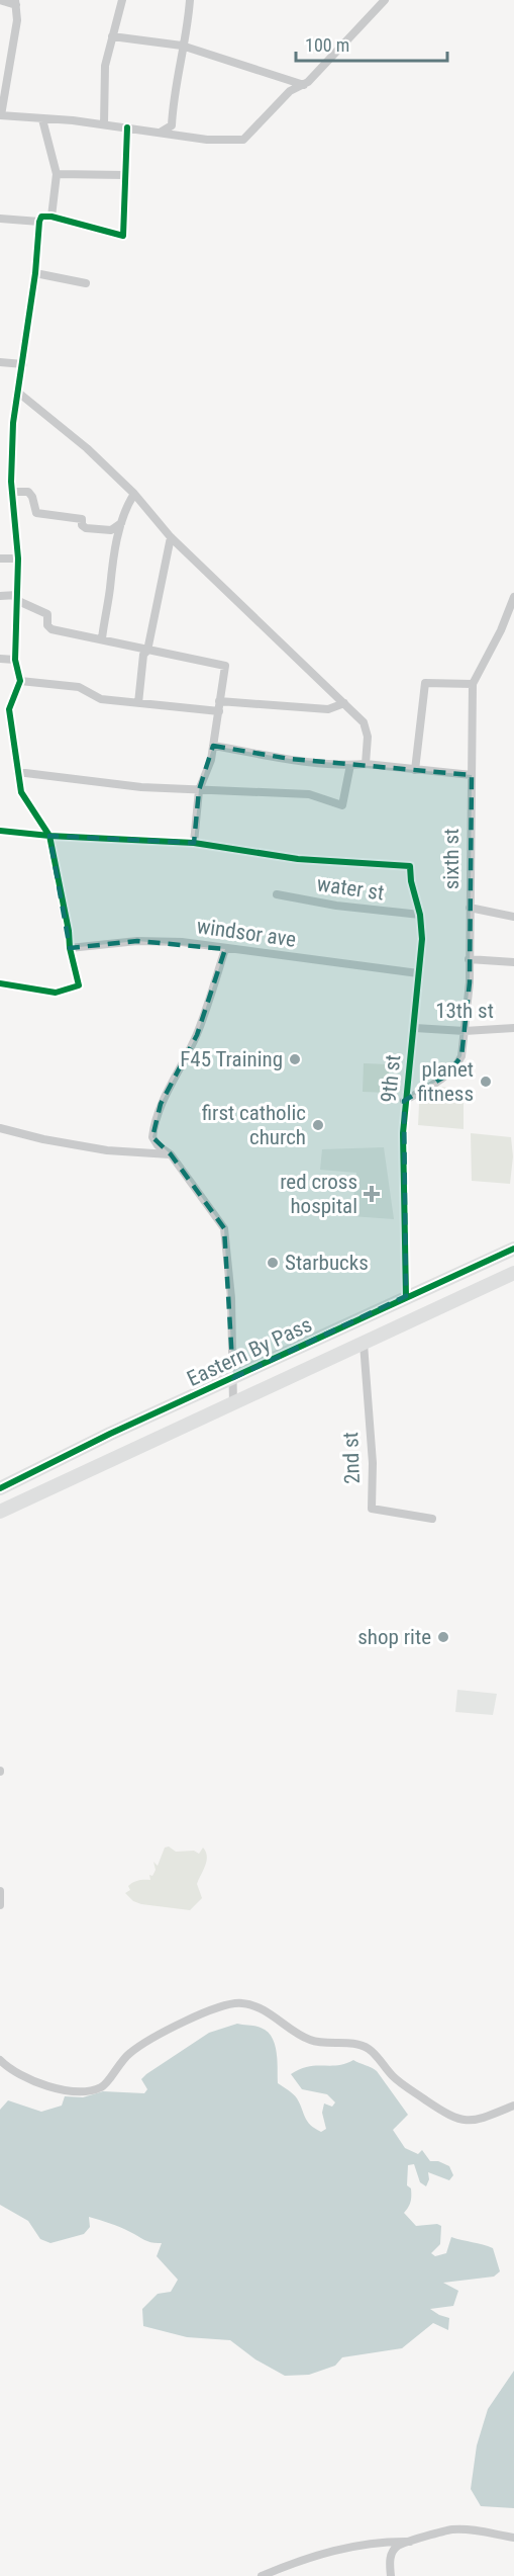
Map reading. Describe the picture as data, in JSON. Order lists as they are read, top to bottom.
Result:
{
  "streets": {
    "main road": ["Eastern By Pass"],
    "street": [
      "sixth st",
      "water st",
      "windsor ave",
      "13th st",
      "9th st",
      "2nd st"
    ]
  },
  "crossings": [
    ["sixth st", "13th st"],
    ["sixth st", "9th st"],
    ["water st", "9th st"],
    ["windsor ave", "9th st"],
    ["13th st", "9th st"],
    ["9th st", "Eastern By Pass"],
    ["Eastern By Pass", "2nd st"]
  ],
  "places": {
    "other": [
      "F45 Training",
      "planet fitness",
      "first catholic church",
      "Starbucks",
      "shop rite"
    ],
    "health": ["red cross hospital"]
  },
  "scale_bar": "100 m"
}
